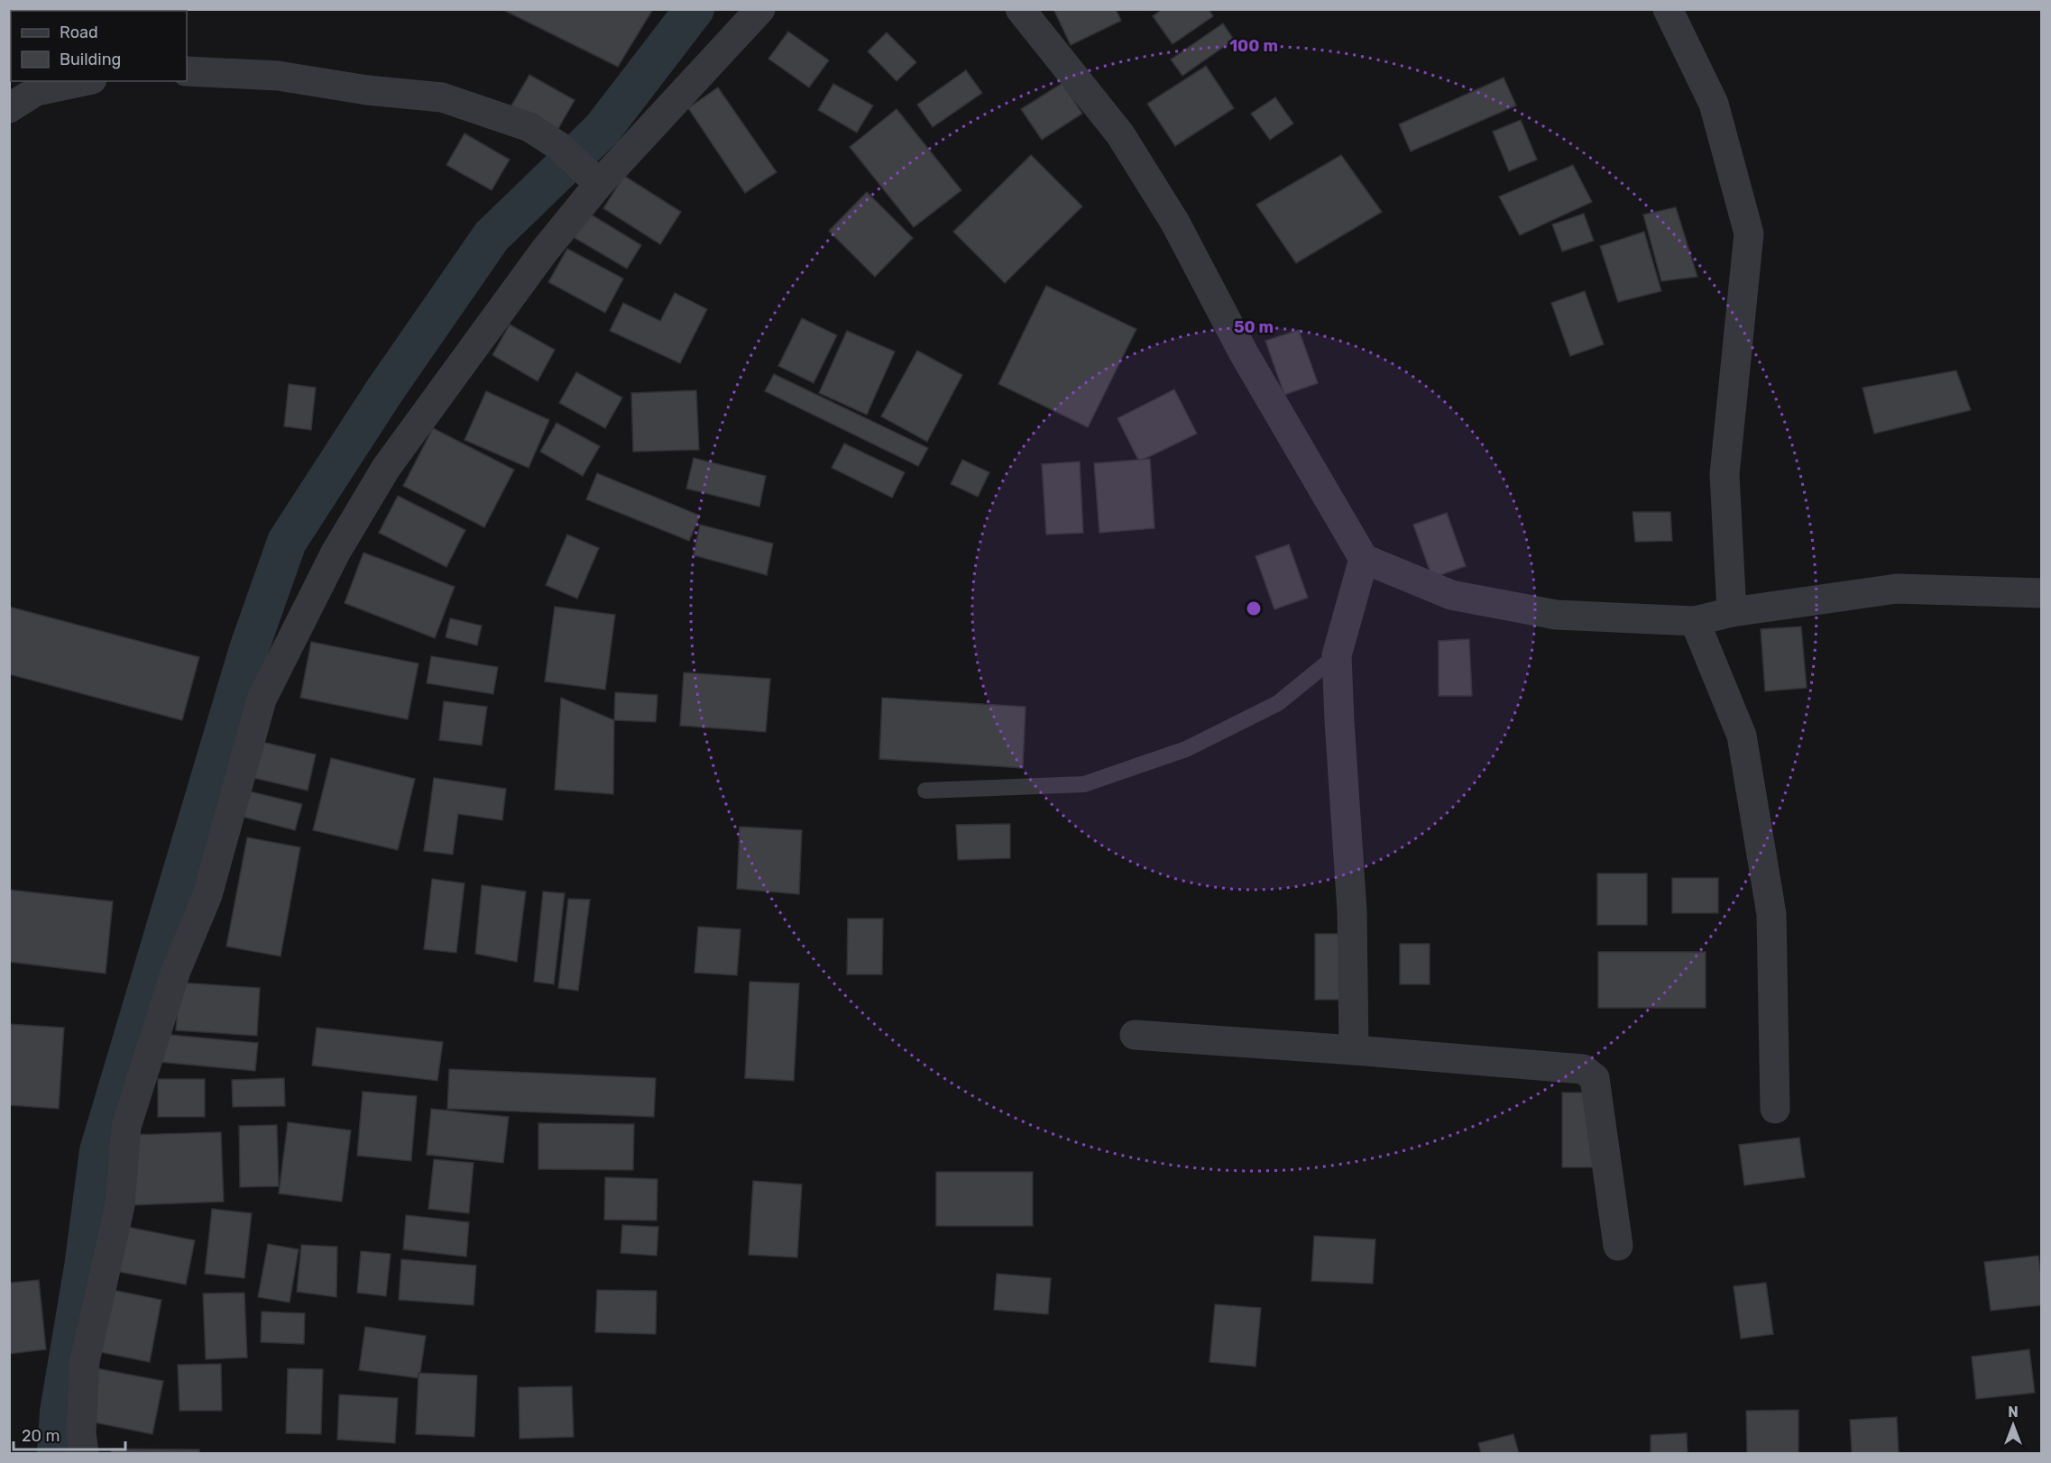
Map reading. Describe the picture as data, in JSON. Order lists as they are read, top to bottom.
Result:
{
  "legend": ["Road", "Building"],
  "scale_bar": "20 m",
  "north": "top",
  "rings": ["100 m", "50 m"]
}
